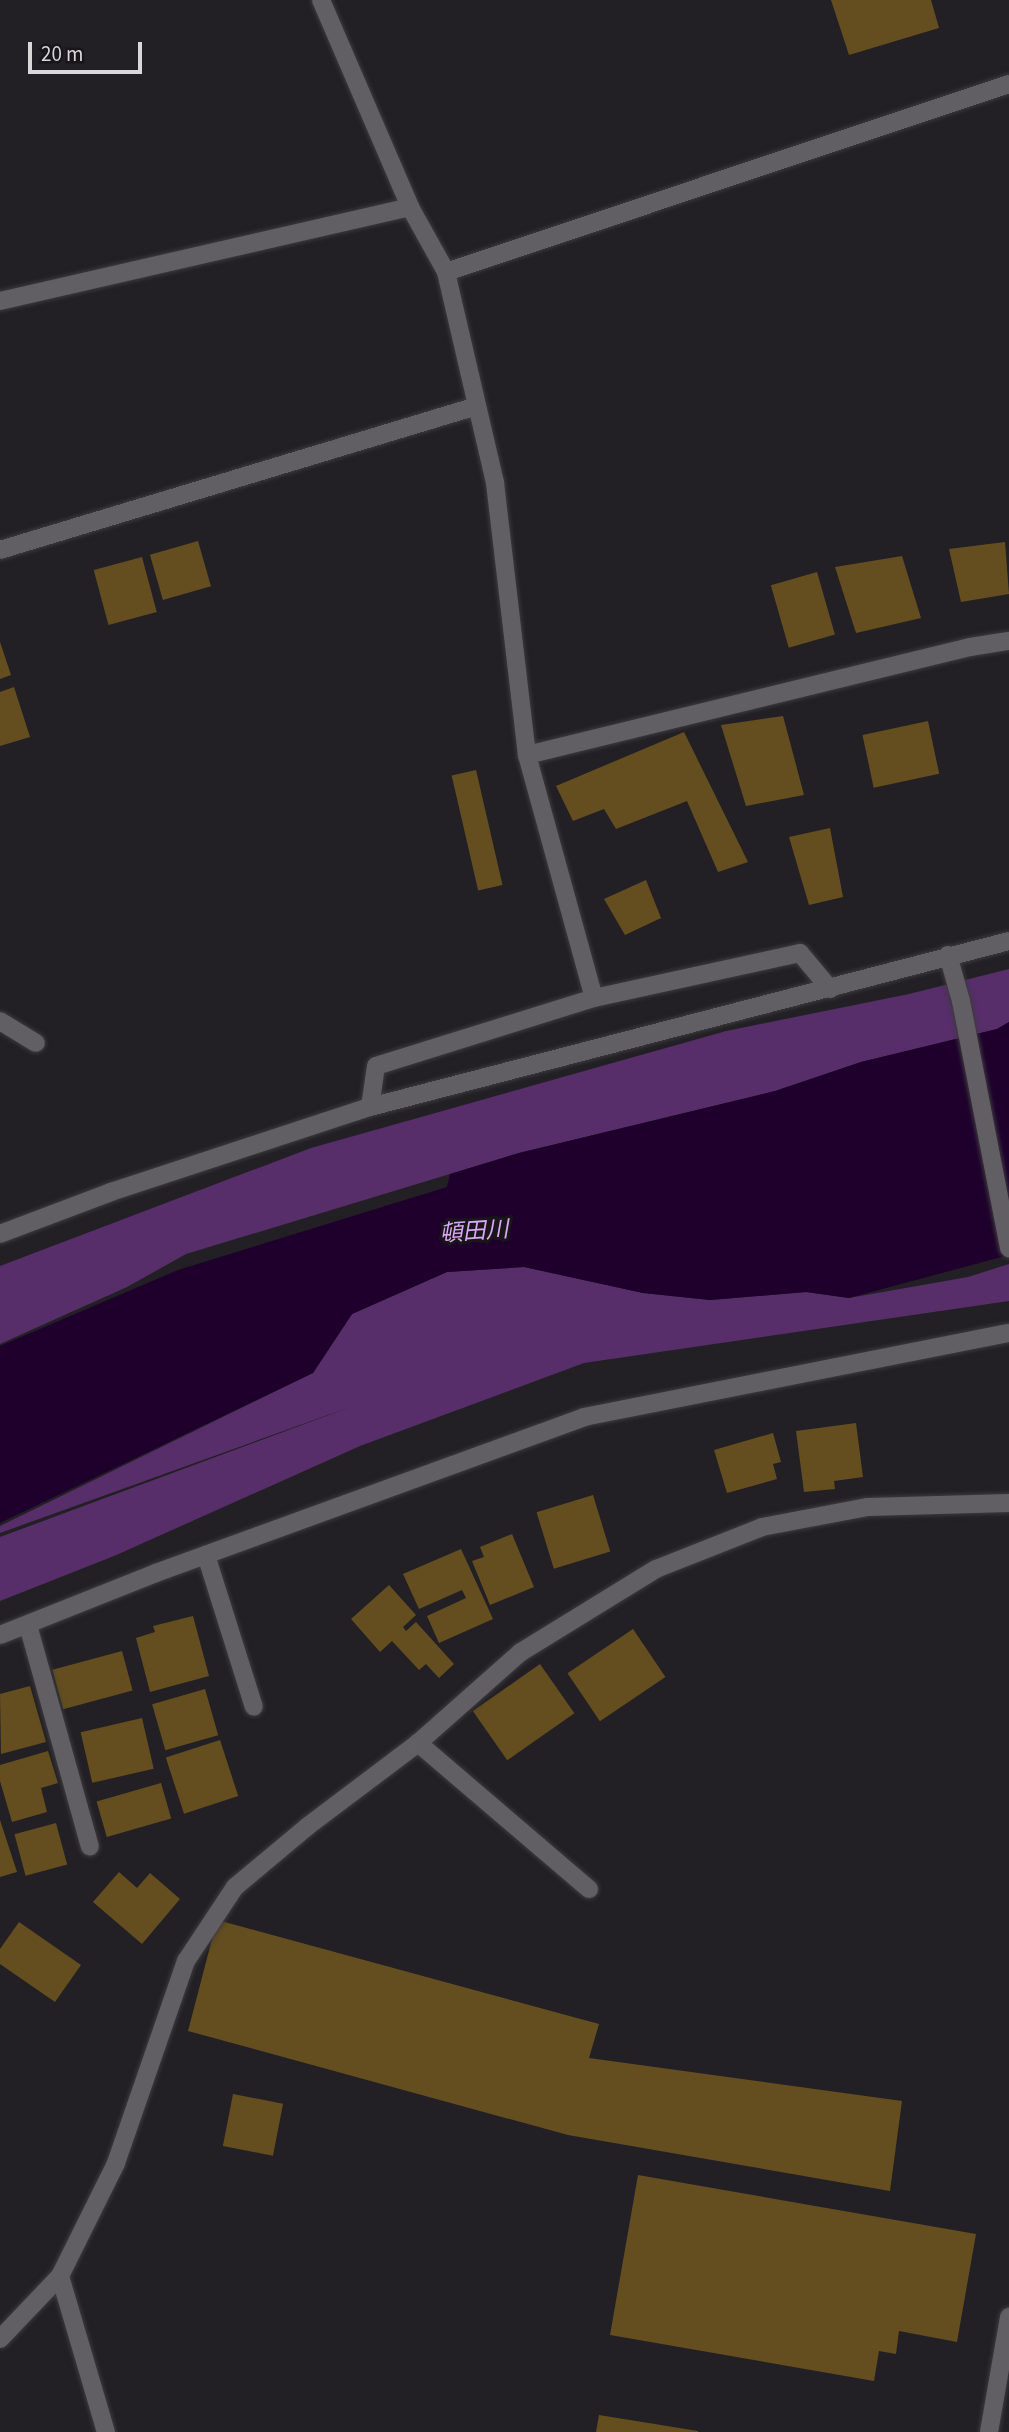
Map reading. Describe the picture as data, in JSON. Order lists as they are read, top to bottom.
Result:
{
  "water": ["頓田川"],
  "scale_bar": "20 m"
}
